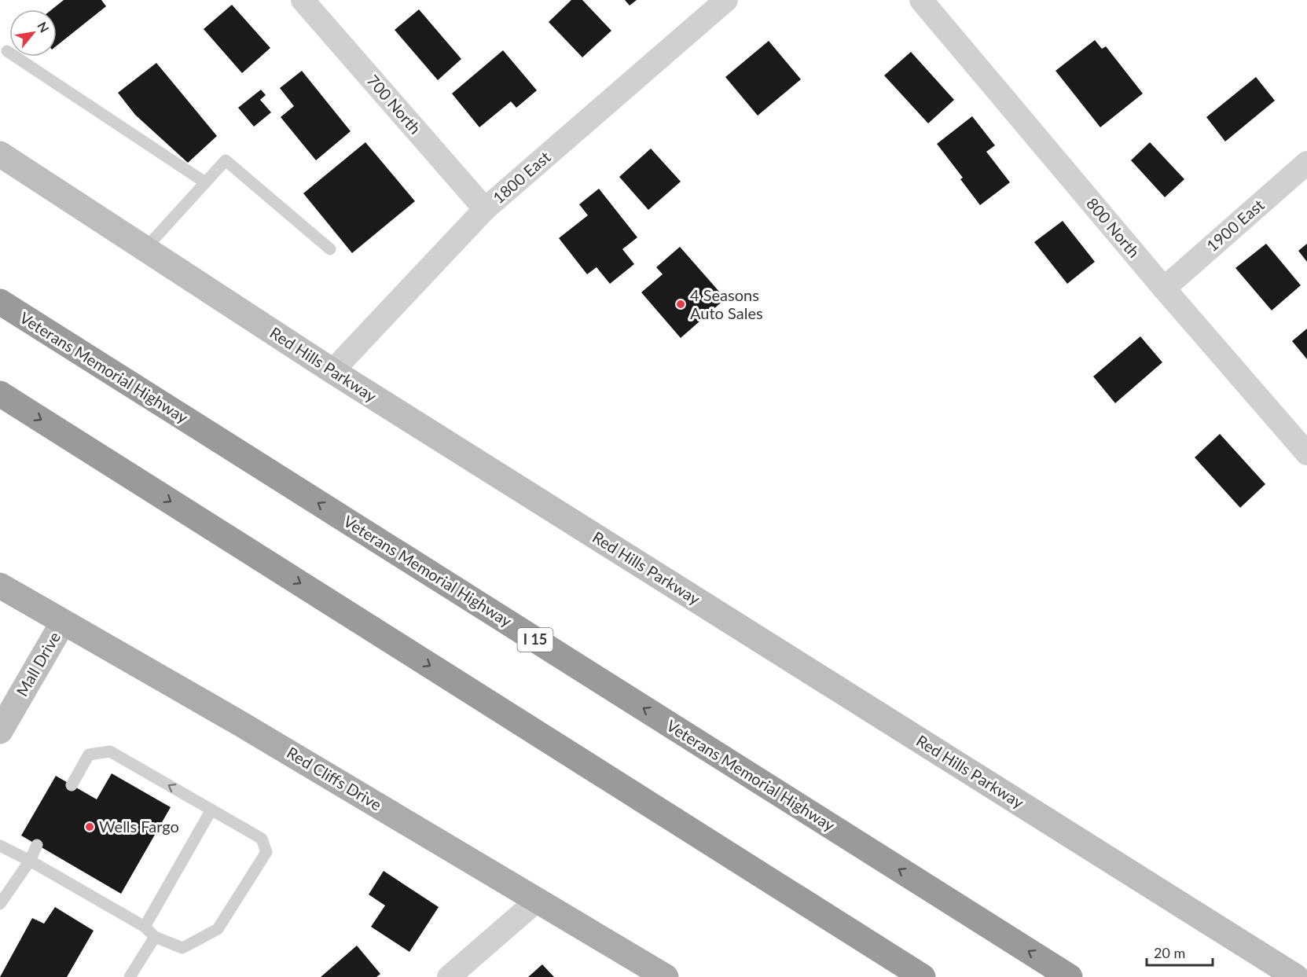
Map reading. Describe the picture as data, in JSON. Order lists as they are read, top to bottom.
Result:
{
  "streets": {
    "highway": ["Veterans Memorial Highway", "I 15"],
    "main road": ["Red Hills Parkway", "Mall Drive", "Red Cliffs Drive"],
    "street": [
      "700 North",
      "1800 East",
      "1900 East",
      "800 North"
    ]
  },
  "crossings": [
    ["700 North", "1800 East"],
    ["1800 East", "Red Hills Parkway"],
    ["1900 East", "800 North"],
    ["Mall Drive", "Red Cliffs Drive"]
  ],
  "places": ["4 Seasons Auto Sales", "Wells Fargo"],
  "scale_bar": "20 m",
  "north": "top right"
}
